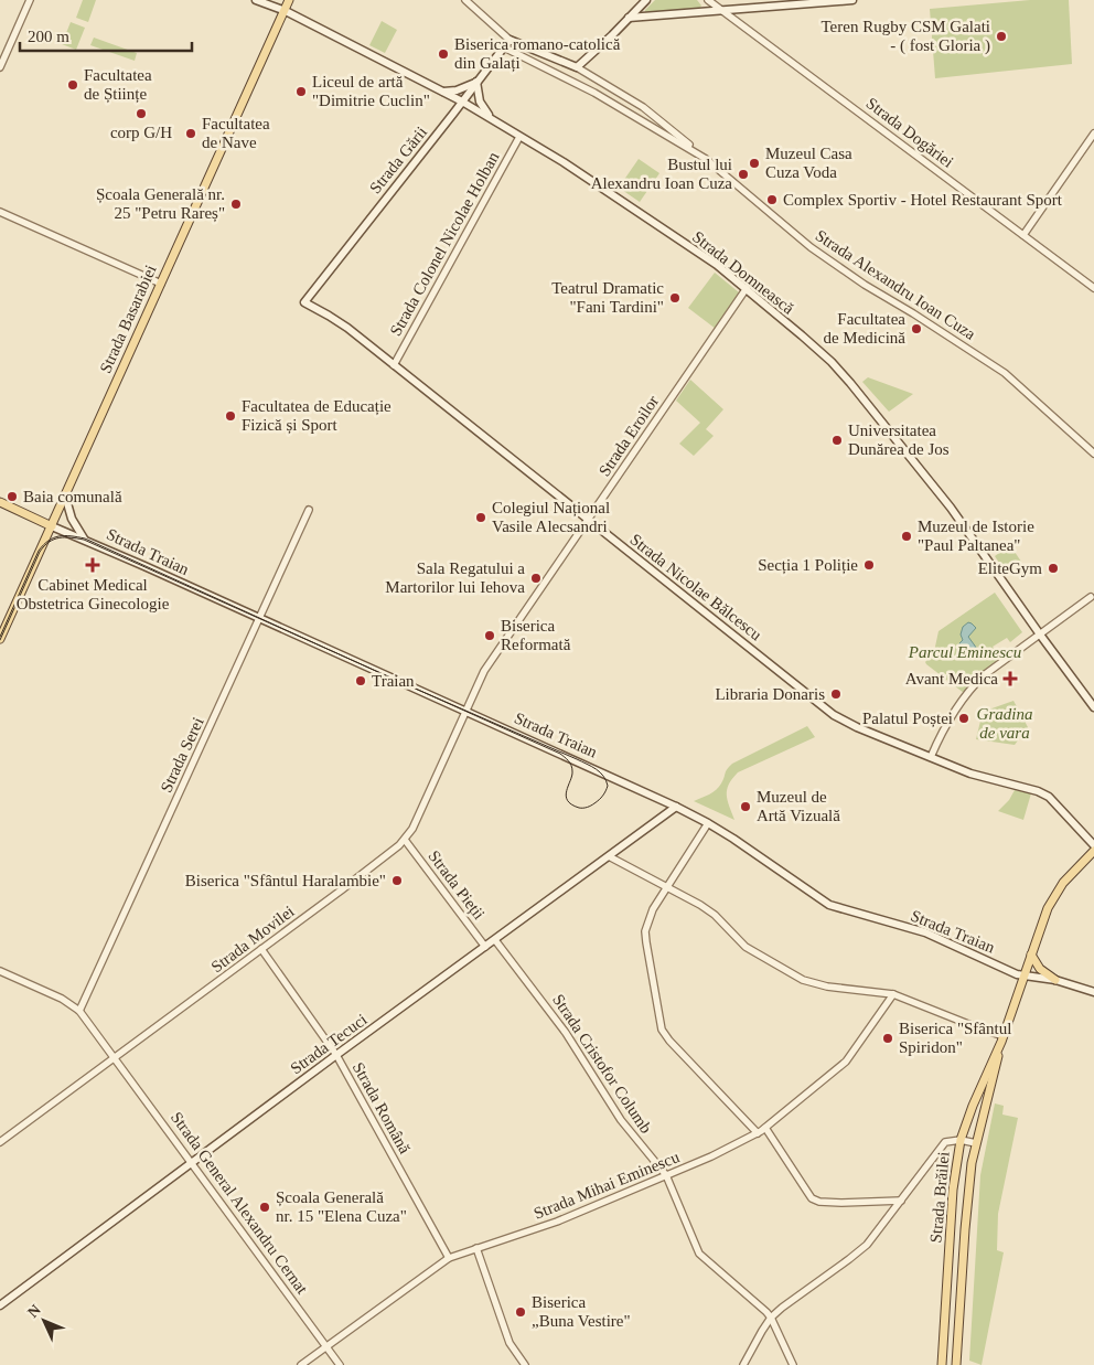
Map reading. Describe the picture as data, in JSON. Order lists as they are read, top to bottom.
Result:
{
  "streets": {
    "main road": [
      "Strada Gării",
      "Strada Domnească",
      "Strada Basarabiei",
      "Strada Traian",
      "Strada Nicolae Bălcescu",
      "Strada Tecuci",
      "Strada Brăilei"
    ],
    "street": [
      "Strada Dogăriei",
      "Strada Colonel Nicolae Holban",
      "Strada Alexandru Ioan Cuza",
      "Strada Eroilor",
      "Strada Serei",
      "Strada Pieții",
      "Strada Movilei",
      "Strada Cristofor Columb",
      "Strada Română",
      "Strada Mihai Eminescu",
      "Strada General Alexandru Cernat"
    ]
  },
  "crossings": [
    ["Strada Gării", "Strada Domnească"],
    ["Strada Gării", "Strada Alexandru Ioan Cuza"],
    ["Strada Gării", "Strada Nicolae Bălcescu"],
    ["Strada Colonel Nicolae Holban", "Strada Domnească"],
    ["Strada Colonel Nicolae Holban", "Strada Nicolae Bălcescu"],
    ["Strada Domnească", "Strada Basarabiei"],
    ["Strada Domnească", "Strada Eroilor"],
    ["Strada Basarabiei", "Strada Traian"],
    ["Strada Eroilor", "Strada Traian"],
    ["Strada Eroilor", "Strada Nicolae Bălcescu"],
    ["Strada Eroilor", "Strada Movilei"],
    ["Strada Traian", "Strada Serei"],
    ["Strada Traian", "Strada Movilei"],
    ["Strada Traian", "Strada Tecuci"],
    ["Strada Traian", "Strada Brăilei"],
    ["Strada Serei", "Strada General Alexandru Cernat"],
    ["Strada Pieții", "Strada Movilei"],
    ["Strada Pieții", "Strada Tecuci"],
    ["Strada Movilei", "Strada Română"],
    ["Strada Movilei", "Strada General Alexandru Cernat"],
    ["Strada Tecuci", "Strada Cristofor Columb"],
    ["Strada Tecuci", "Strada Română"],
    ["Strada Tecuci", "Strada General Alexandru Cernat"],
    ["Strada Cristofor Columb", "Strada Mihai Eminescu"],
    ["Strada Română", "Strada Mihai Eminescu"],
    ["Strada Mihai Eminescu", "Strada General Alexandru Cernat"]
  ],
  "parks": ["Parcul Eminescu", "Gradina de vara"],
  "places": {
    "other": [
      "Teren Rugby CSM Galati - ( fost Gloria )",
      "Biserica romano-catolică din Galați",
      "Facultatea de Științe",
      "Liceul de artă \"Dimitrie Cuclin\"",
      "corp G/H",
      "Facultatea de Nave",
      "Muzeul Casa Cuza Voda",
      "Bustul lui Alexandru Ioan Cuza",
      "Complex Sportiv - Hotel Restaurant Sport",
      "Școala Generală nr. 25 \"Petru Rareș\"",
      "Teatrul Dramatic \"Fani Tardini\"",
      "Facultatea de Medicină",
      "Facultatea de Educație Fizică și Sport",
      "Universitatea Dunărea de Jos",
      "Baia comunală",
      "Colegiul Național Vasile Alecsandri",
      "Muzeul de Istorie \"Paul Paltanea\"",
      "Secția 1 Poliție",
      "EliteGym",
      "Sala Regatului a Martorilor lui Iehova",
      "Biserica Reformată",
      "Traian",
      "Libraria Donaris",
      "Palatul Poștei",
      "Muzeul de Artă Vizuală",
      "Biserica \"Sfântul Haralambie\"",
      "Biserica \"Sfântul Spiridon\"",
      "Școala Generală nr. 15 \"Elena Cuza\"",
      "Biserica „Buna Vestire\""
    ],
    "health": ["Cabinet Medical Obstetrica Ginecologie", "Avant Medica"]
  },
  "scale_bar": "200 m",
  "north": "top left"
}
